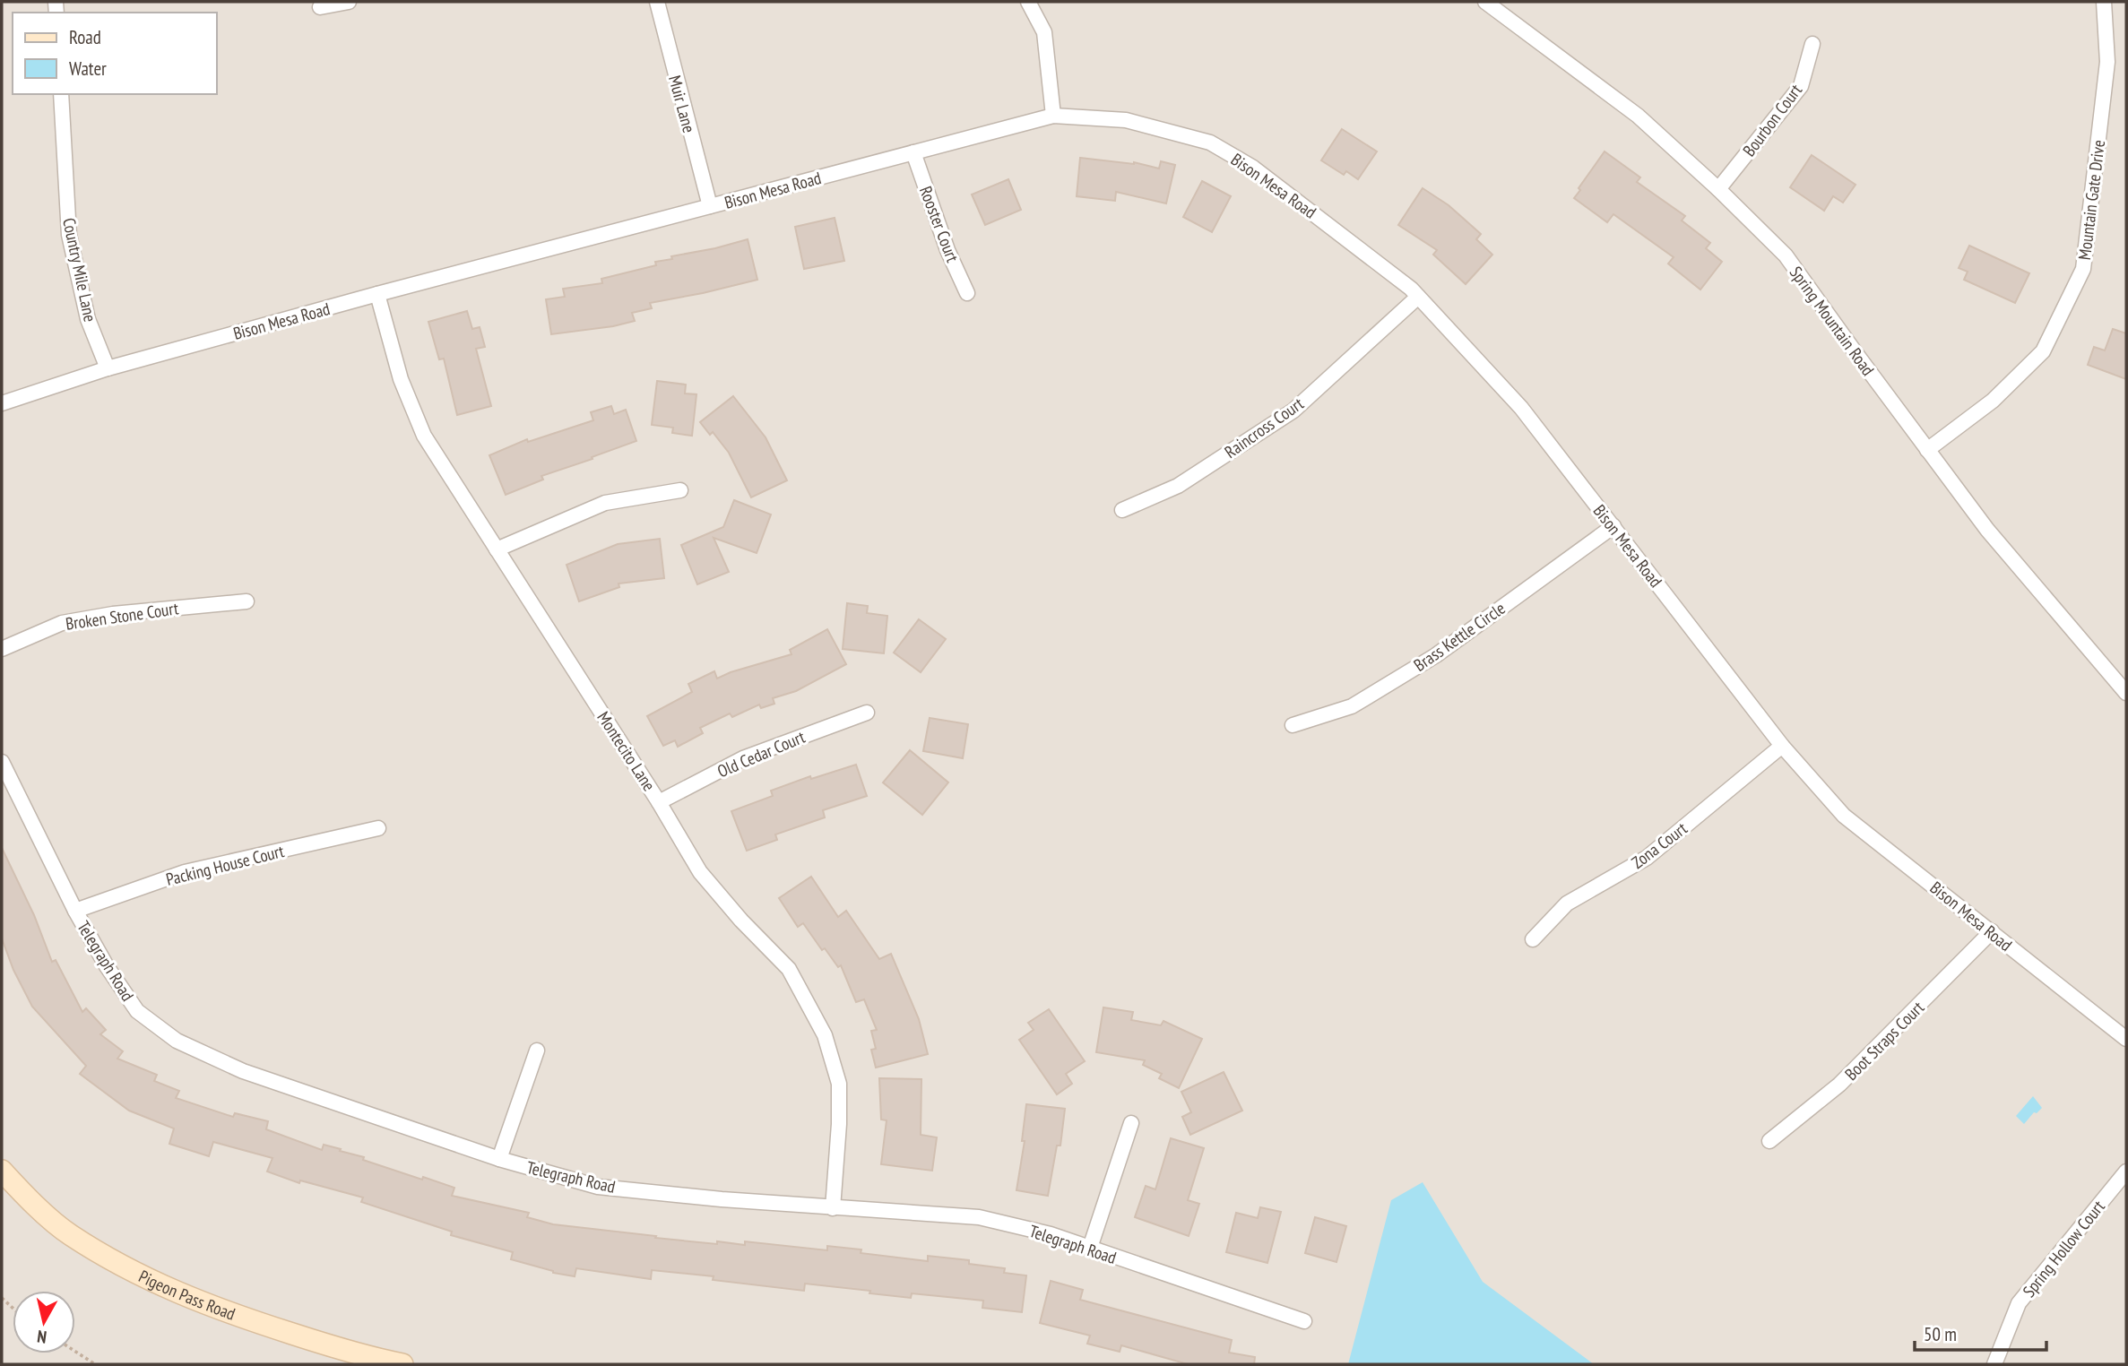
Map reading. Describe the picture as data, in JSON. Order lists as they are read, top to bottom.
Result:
{
  "streets": {
    "street": [
      "Muir Lane",
      "Bourbon Court",
      "Bison Mesa Road",
      "Mountain Gate Drive",
      "Rooster Court",
      "Country Mile Lane",
      "Spring Mountain Road",
      "Raincross Court",
      "Broken Stone Court",
      "Brass Kettle Circle",
      "Montecito Lane",
      "Old Cedar Court",
      "Zona Court",
      "Packing House Court",
      "Telegraph Road",
      "Boot Straps Court",
      "Spring Hollow Court",
      "Pigeon Pass Road"
    ]
  },
  "crossings": [
    ["Muir Lane", "Bison Mesa Road"],
    ["Bourbon Court", "Spring Mountain Road"],
    ["Bison Mesa Road", "Rooster Court"],
    ["Bison Mesa Road", "Country Mile Lane"],
    ["Bison Mesa Road", "Raincross Court"],
    ["Bison Mesa Road", "Brass Kettle Circle"],
    ["Bison Mesa Road", "Montecito Lane"],
    ["Bison Mesa Road", "Zona Court"],
    ["Bison Mesa Road", "Boot Straps Court"],
    ["Mountain Gate Drive", "Spring Mountain Road"],
    ["Montecito Lane", "Old Cedar Court"],
    ["Montecito Lane", "Telegraph Road"],
    ["Packing House Court", "Telegraph Road"]
  ],
  "legend": ["Road", "Water"],
  "scale_bar": "50 m",
  "north": "bottom"
}
